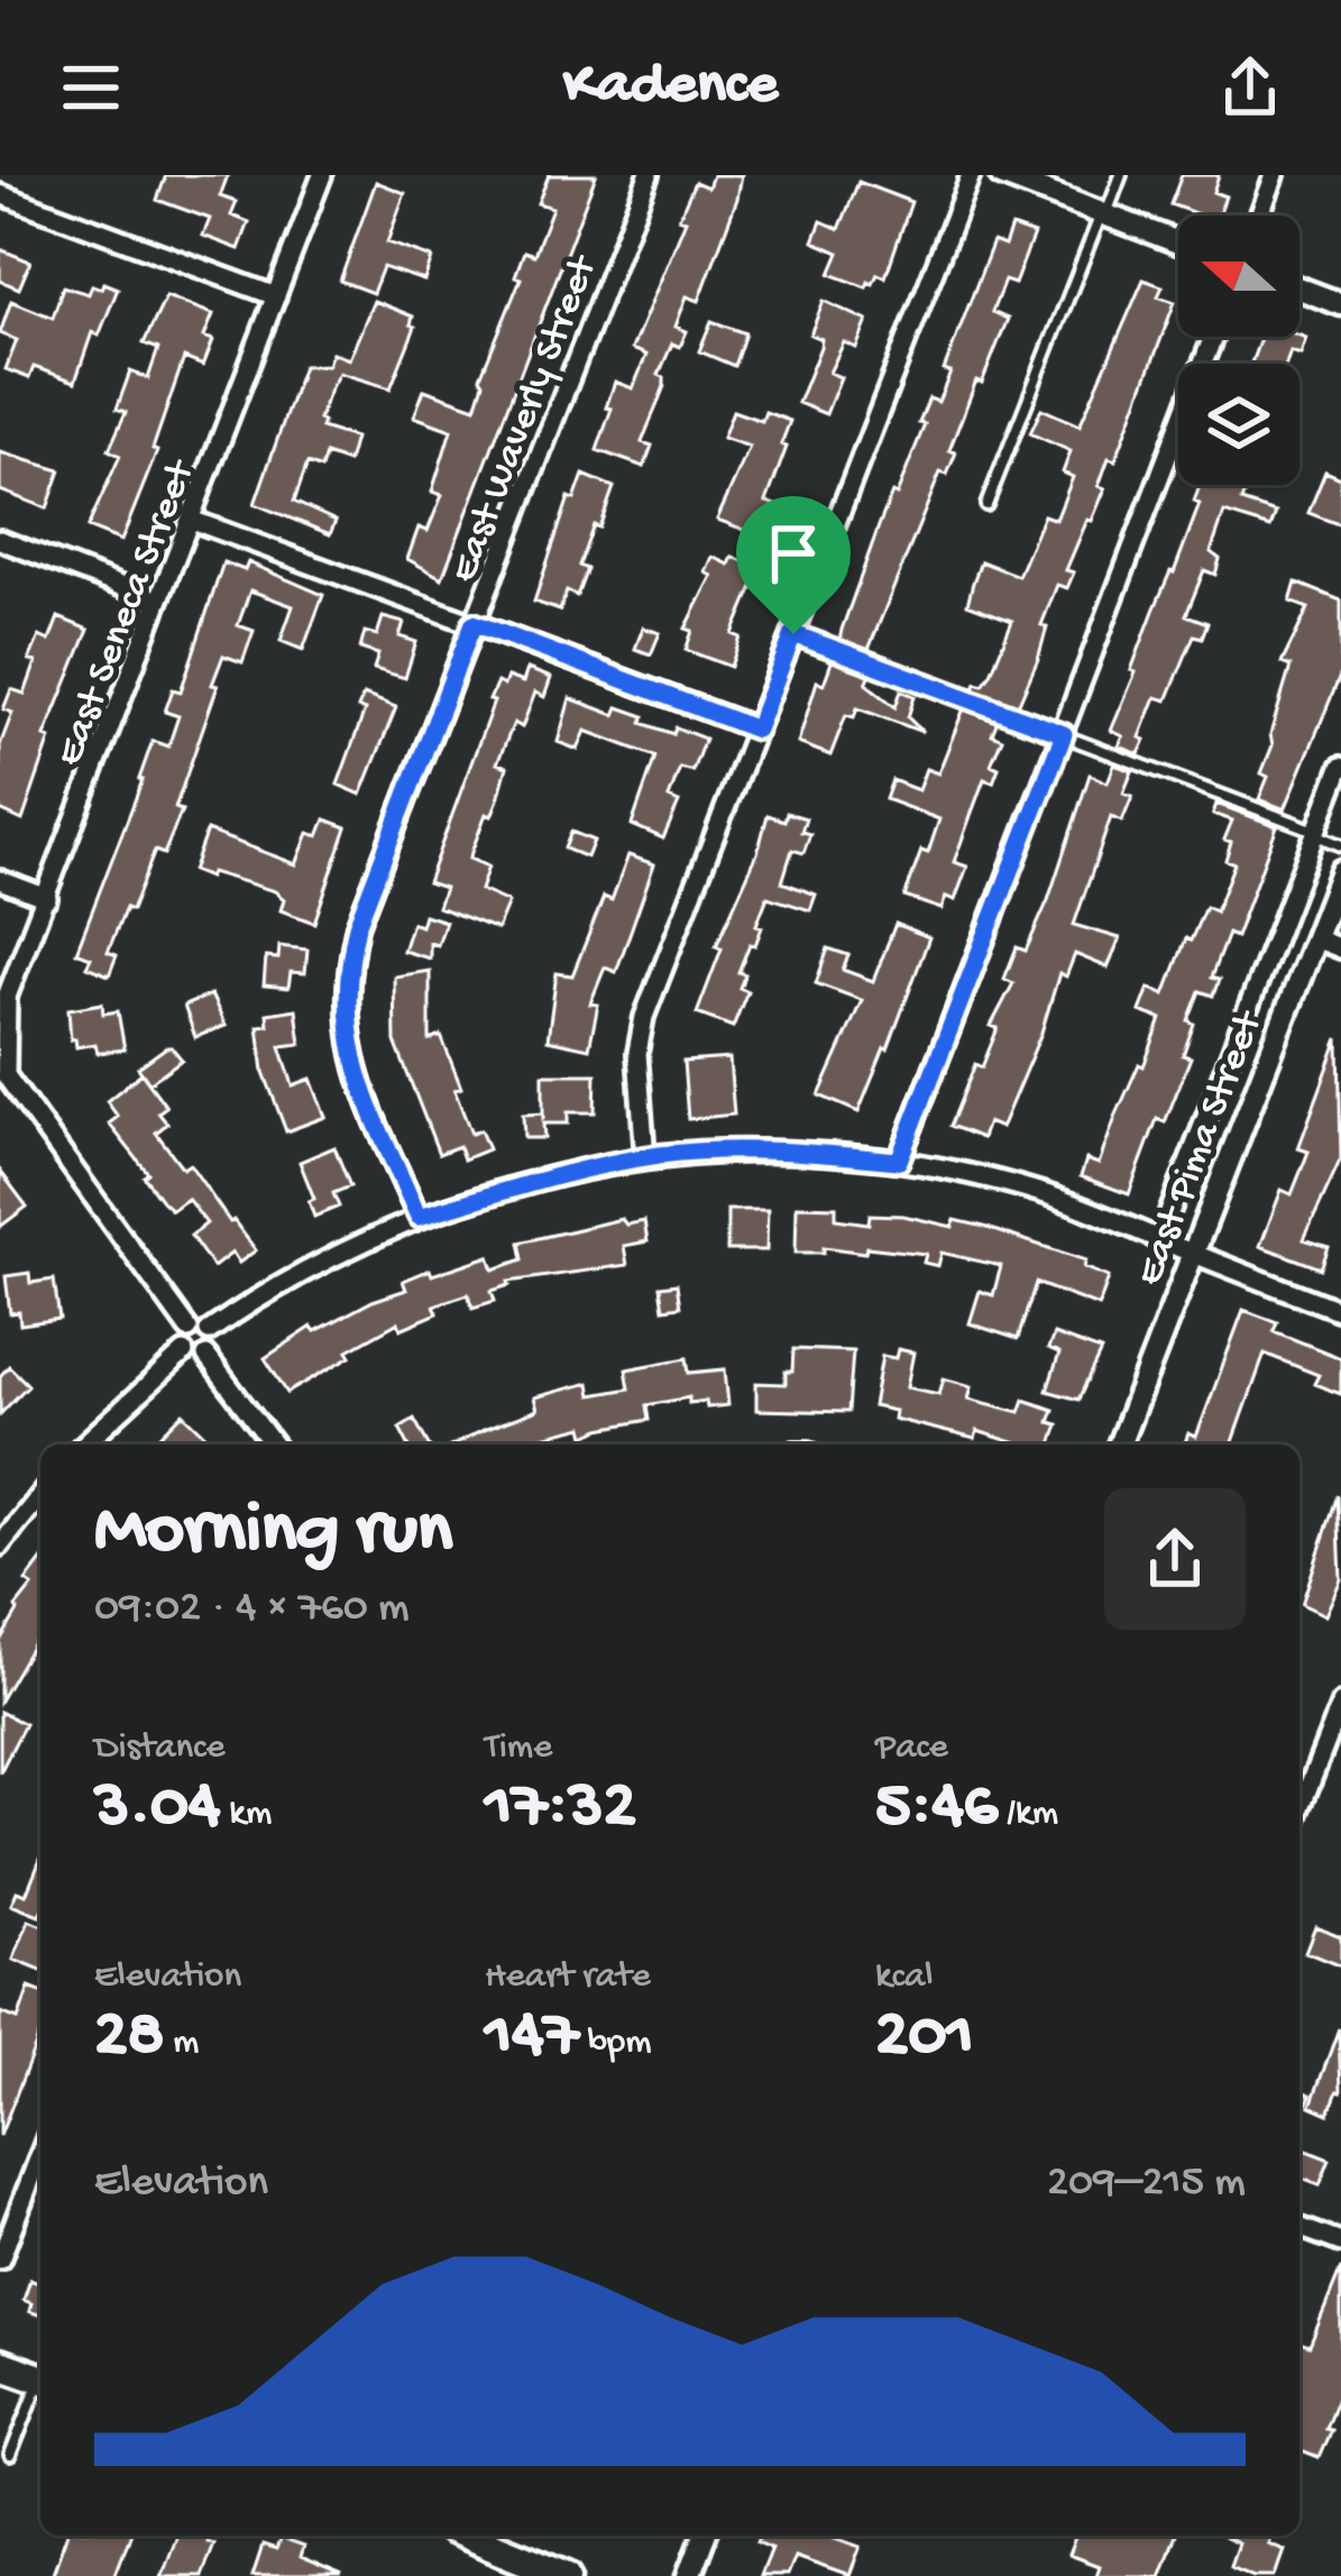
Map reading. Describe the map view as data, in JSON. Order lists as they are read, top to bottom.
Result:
{
  "streets": {
    "street": ["East Waverly Street", "East Seneca Street", "East Pima Street"]
  },
  "north": "left",
  "page": {
    "header": "Kadence",
    "heading": ["Morning run", "09:02 · 4 × 760 m"],
    "stats": [
      ["Distance", "3.04 km"],
      ["Time", "17:32"],
      ["Pace", "5:46 /km"],
      ["Elevation", "28 m"],
      ["Heart rate", "147 bpm"],
      ["kcal", "201"]
    ],
    "chart": ["Elevation", "209–215 m"]
  }
}
